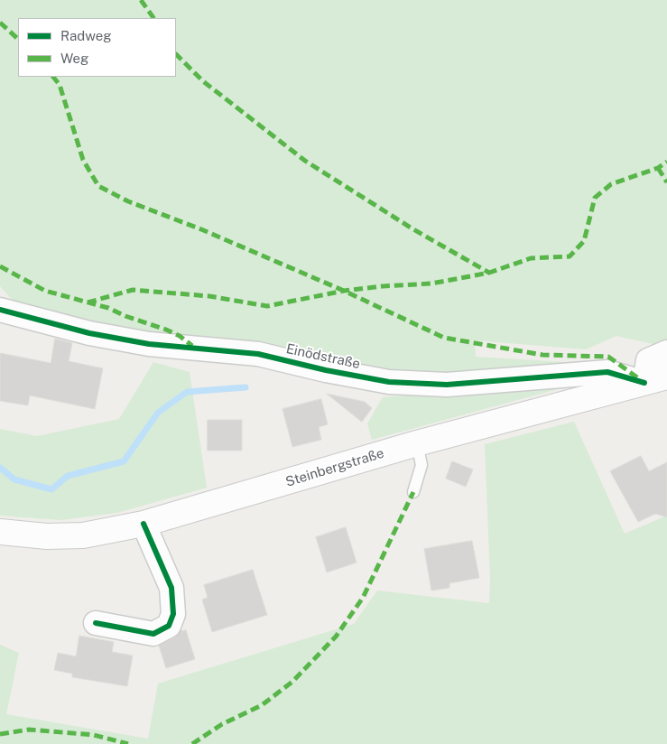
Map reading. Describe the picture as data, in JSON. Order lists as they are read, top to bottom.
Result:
{
  "streets": {
    "main road": ["Steinbergstraße"],
    "street": ["Einödstraße"]
  },
  "crossings": [
    ["Einödstraße", "Steinbergstraße"]
  ],
  "legend": ["Radweg", "Weg"]
}
